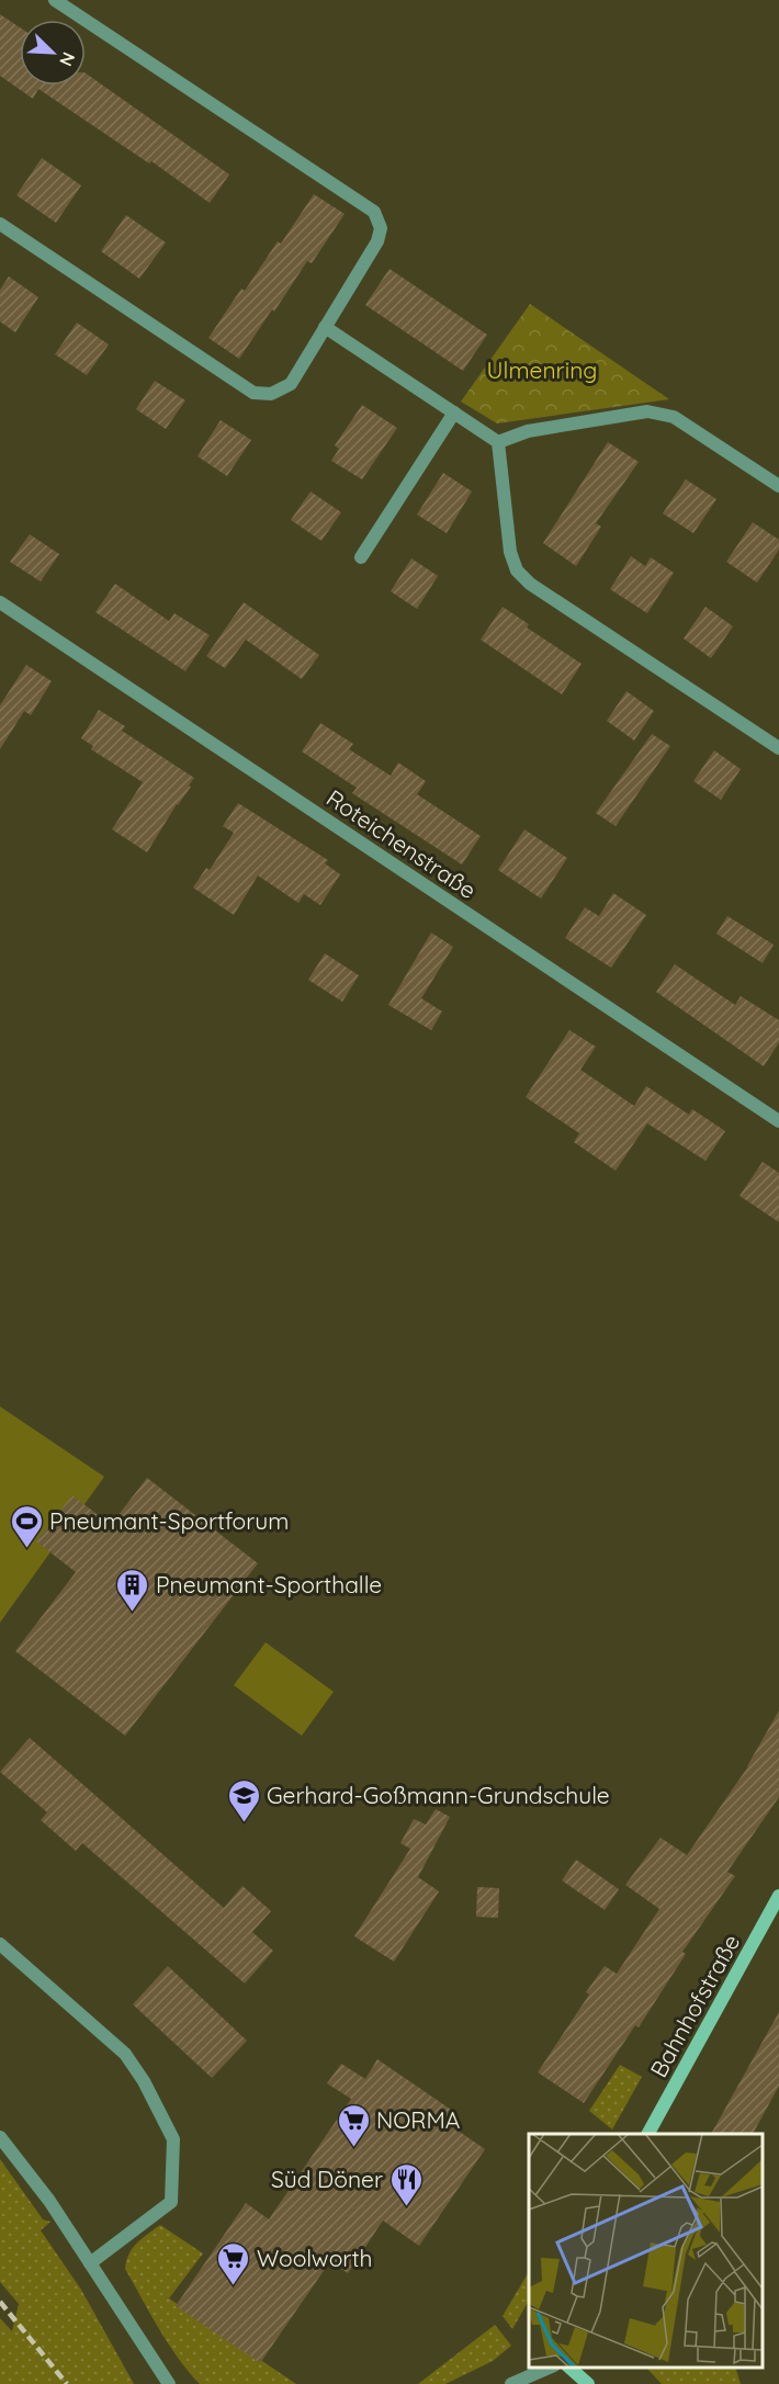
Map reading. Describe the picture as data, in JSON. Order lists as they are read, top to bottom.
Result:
{
  "streets": {
    "street": ["Roteichenstraße", "Bahnhofstraße"]
  },
  "parks": ["Ulmenring"],
  "places": {
    "sports": ["Pneumant-Sportforum"],
    "building": ["Pneumant-Sporthalle"],
    "school or university": ["Gerhard-Goßmann-Grundschule"],
    "supermarket": ["NORMA", "Woolworth"],
    "restaurant": ["Süd Döner"]
  },
  "north": "bottom right"
}
